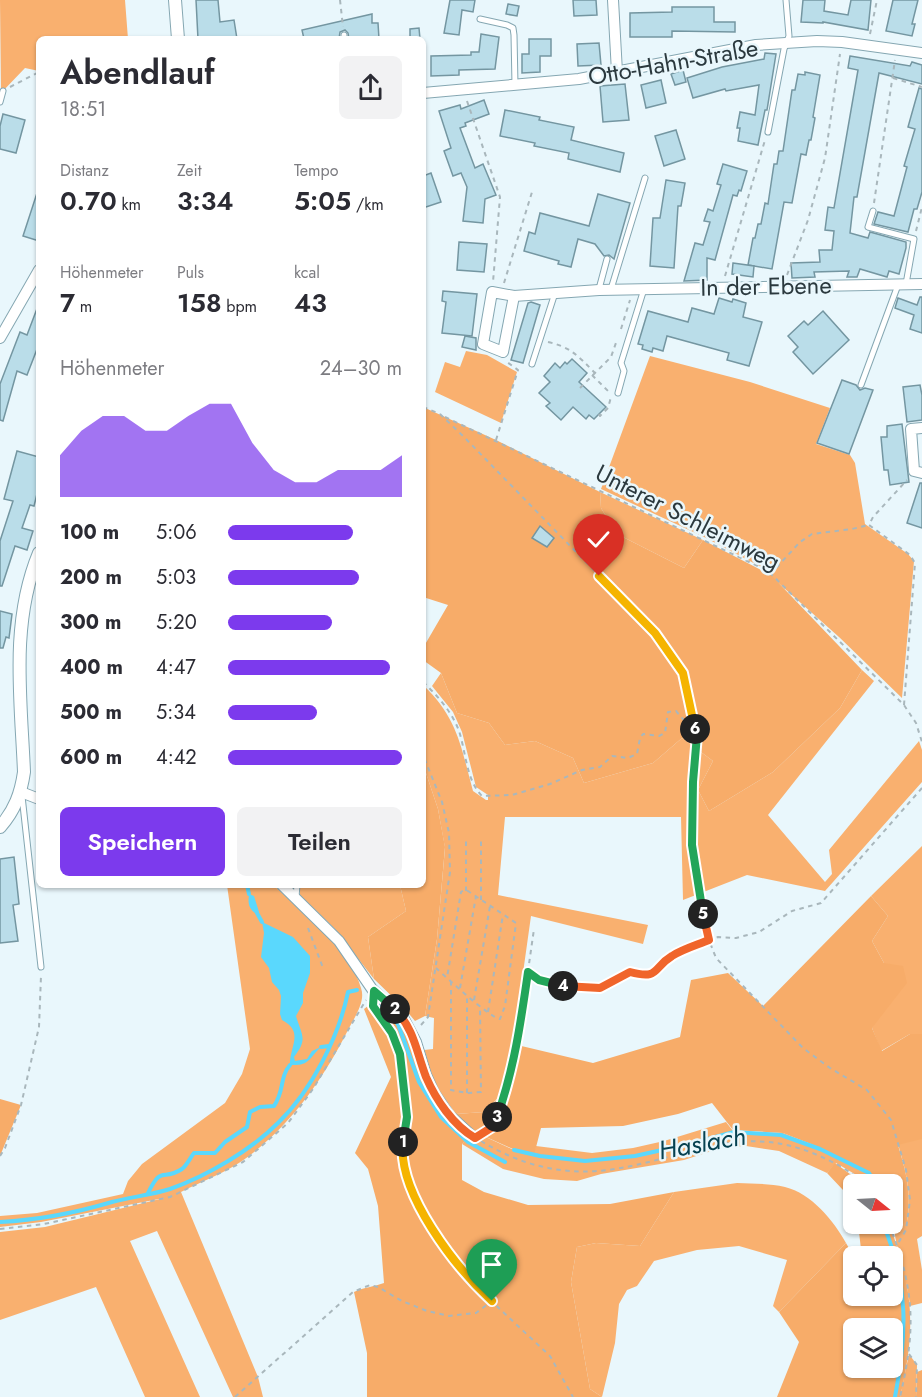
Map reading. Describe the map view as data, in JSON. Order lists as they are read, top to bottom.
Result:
{
  "streets": {
    "street": ["Otto-Hahn-Straße", "In der Ebene"],
    "path": ["Unterer Schleimweg"]
  },
  "water": ["Haslach"],
  "north": "right",
  "page": {
    "heading": ["Abendlauf", "18:51"],
    "stats": [
      ["Distanz", "0.70 km"],
      ["Zeit", "3:34"],
      ["Tempo", "5:05 /km"],
      ["Höhenmeter", "7 m"],
      ["Puls", "158 bpm"],
      ["kcal", "43"]
    ],
    "chart": ["Höhenmeter", "24–30 m"],
    "list": [
      {
        "name": "100 m",
        "note": "5:06"
      },
      {
        "name": "200 m",
        "note": "5:03"
      },
      {
        "name": "300 m",
        "note": "5:20"
      },
      {
        "name": "400 m",
        "note": "4:47"
      },
      {
        "name": "500 m",
        "note": "5:34"
      },
      {
        "name": "600 m",
        "note": "4:42"
      }
    ],
    "pins": [
      "6",
      "5",
      "4",
      "2",
      "3",
      "1"
    ],
    "buttons": ["Speichern", "Teilen"]
  }
}
